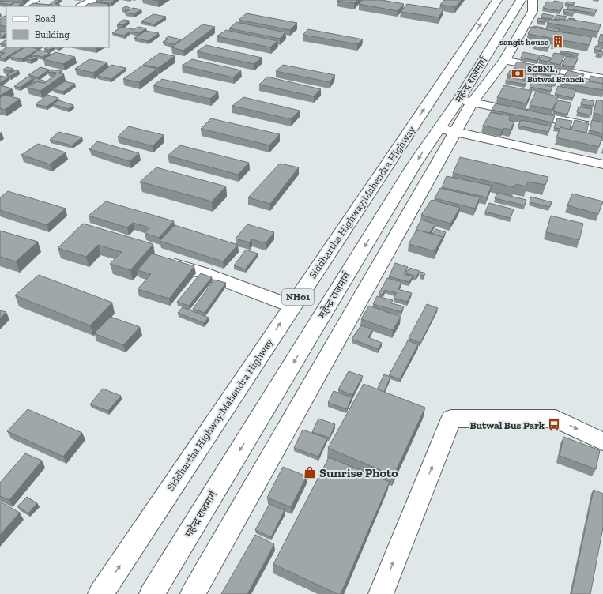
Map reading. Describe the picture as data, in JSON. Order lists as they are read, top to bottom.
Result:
{
  "streets": {
    "main road": ["महेन्द्र राजमार्ग", "Siddhartha Highway;Mahendra Highway", "NH01"]
  },
  "places": {
    "building": ["sangit house"],
    "bank": ["SCBNL , Butwal Branch"],
    "bus stop": ["Butwal Bus Park"],
    "shop": ["Sunrise Photo"]
  },
  "legend": ["Road", "Building"]
}
